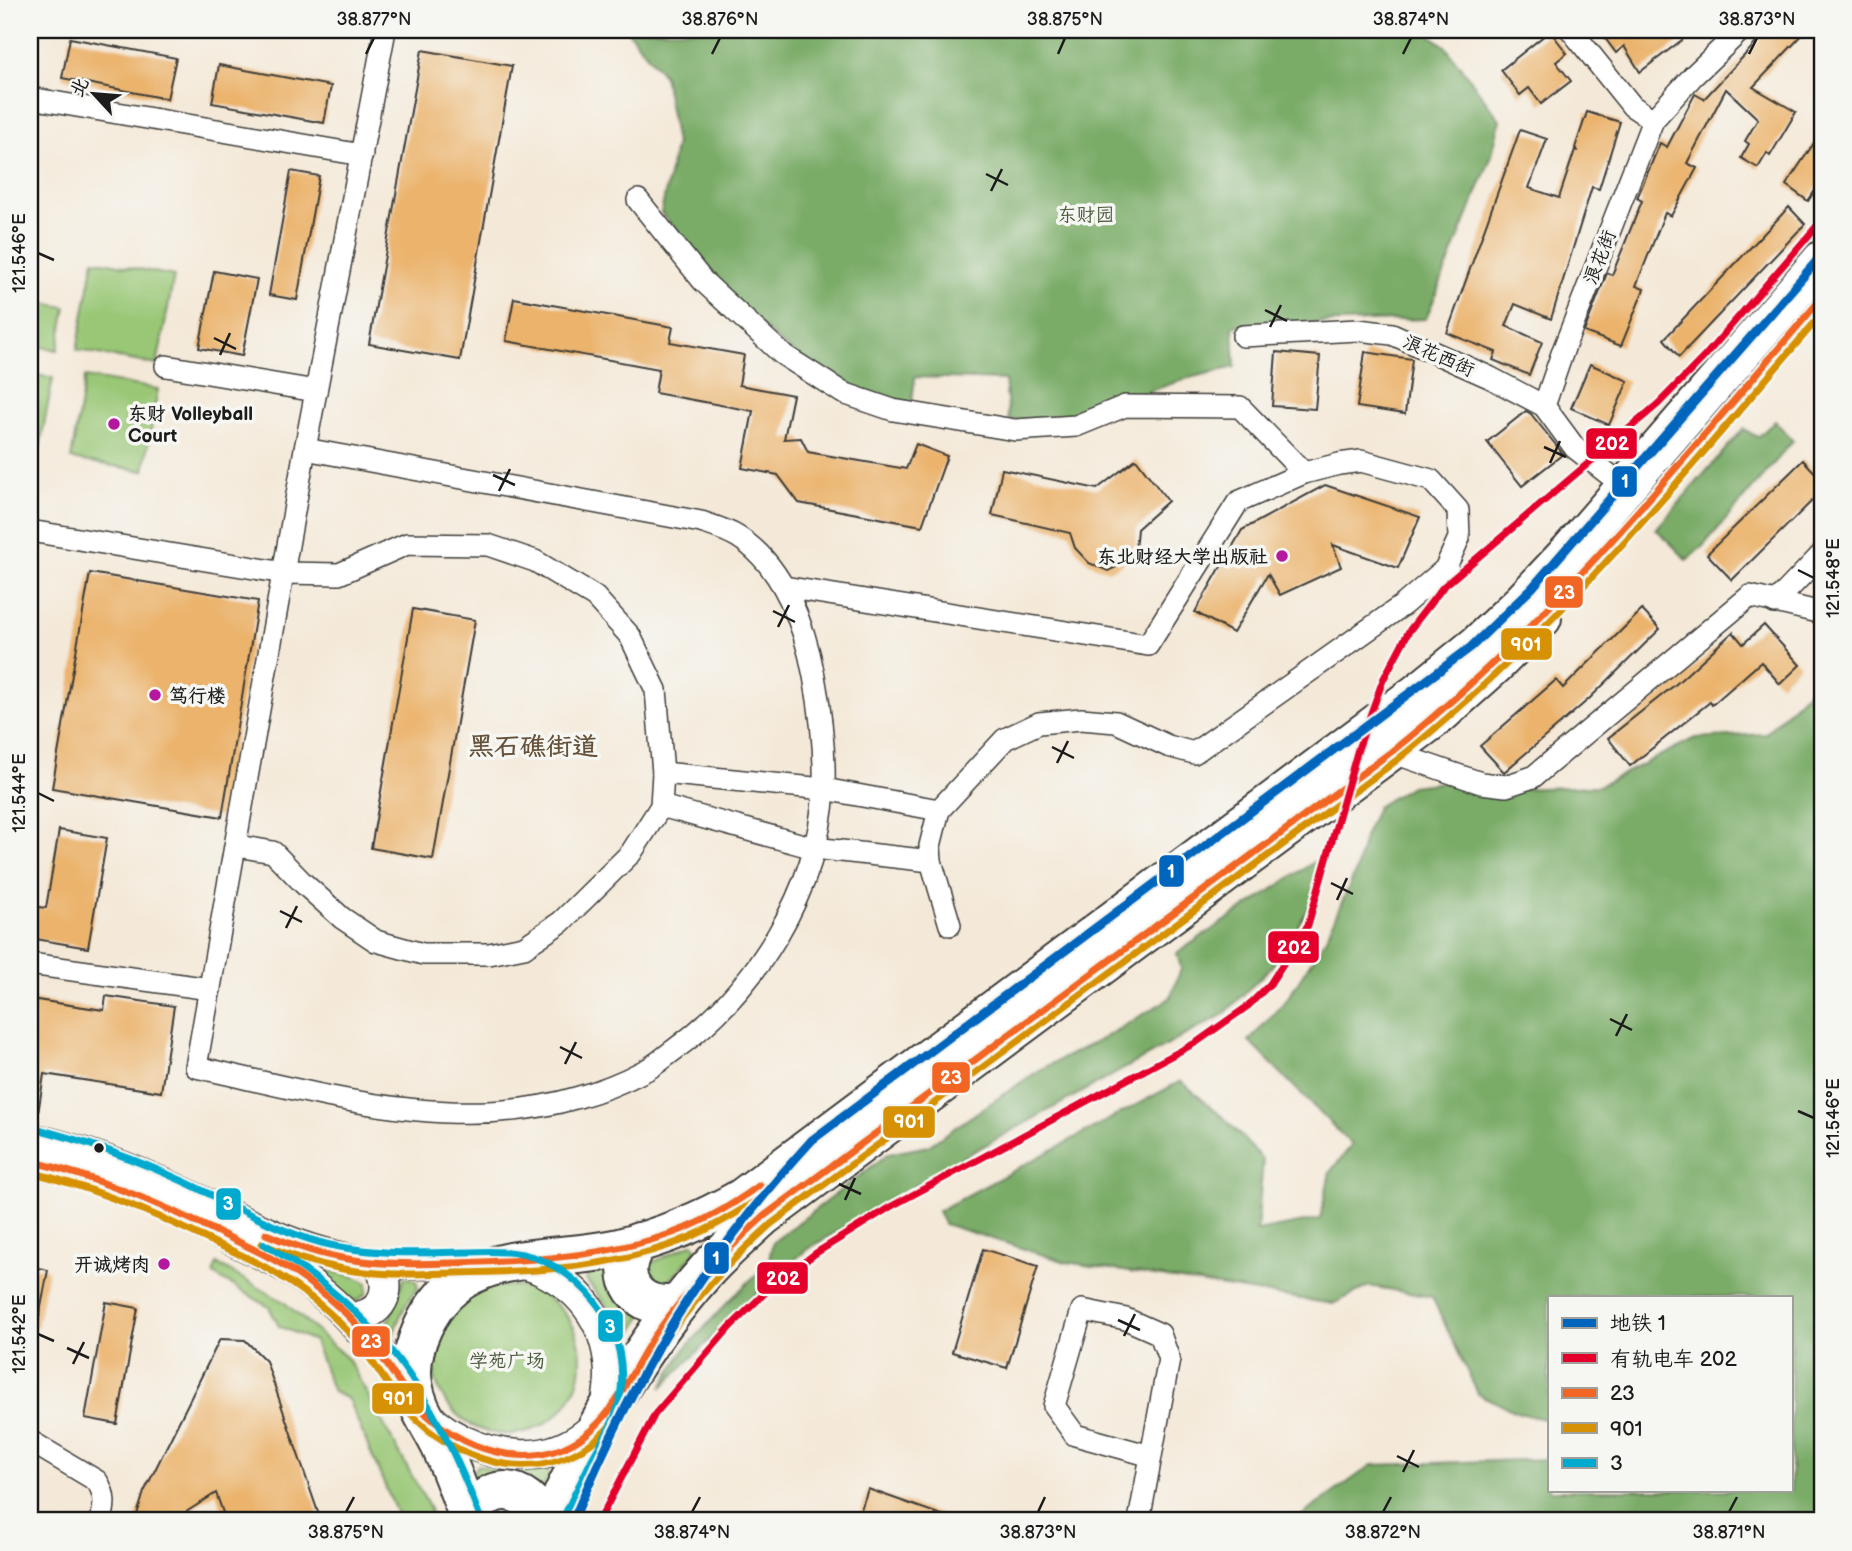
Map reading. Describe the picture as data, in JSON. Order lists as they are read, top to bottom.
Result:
{
  "streets": {
    "street": ["浪花街", "浪花西街"]
  },
  "crossings": [
    ["浪花街", "浪花西街"]
  ],
  "districts": ["黑石礁街道"],
  "parks": ["东财园", "学苑广场"],
  "places": [
    "东财 Volleyball Court",
    "东北财经大学出版社",
    "笃行楼",
    "开诚烤肉"
  ],
  "lines": [
    "tram line 202",
    "metro line 1",
    "transit line 23",
    "transit line 901",
    "transit line 3"
  ],
  "legend": [
    "地铁 1",
    "有轨电车 202",
    "23",
    "901",
    "3"
  ],
  "north": "top left",
  "coordinates": [
    "38.877°N",
    "38.876°N",
    "38.875°N",
    "38.874°N",
    "38.873°N",
    "121.546°E",
    "121.548°E",
    "121.544°E",
    "121.542°E",
    "38.872°N",
    "38.871°N"
  ]
}
